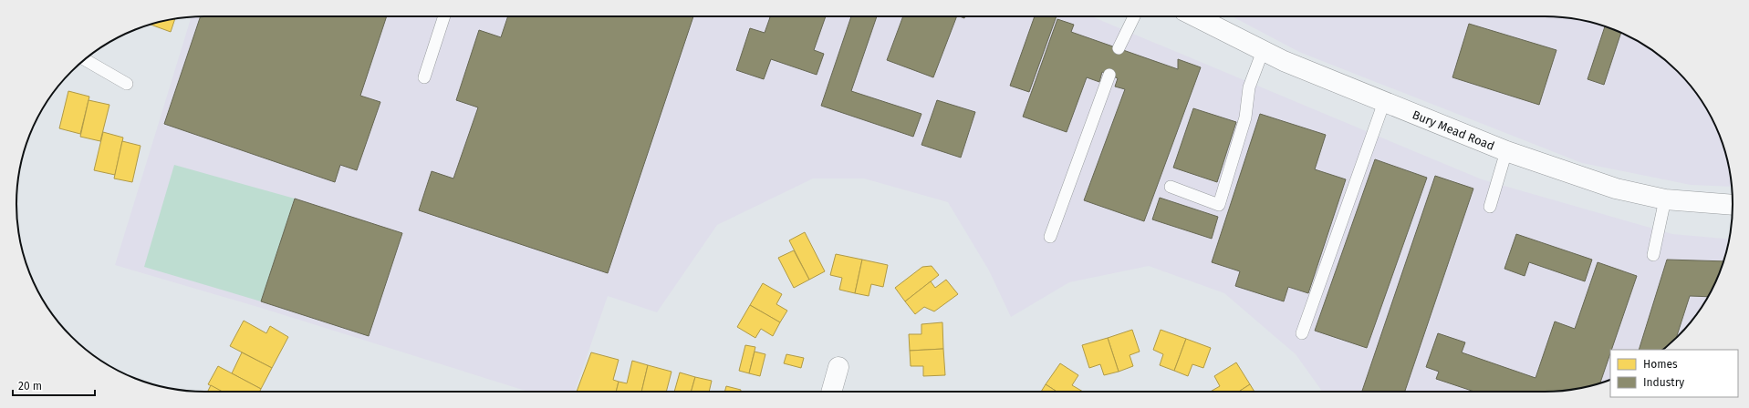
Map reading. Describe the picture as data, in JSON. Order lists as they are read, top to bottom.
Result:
{
  "streets": {
    "street": ["Bury Mead Road"]
  },
  "legend": ["Homes", "Industry"],
  "scale_bar": "20 m"
}
